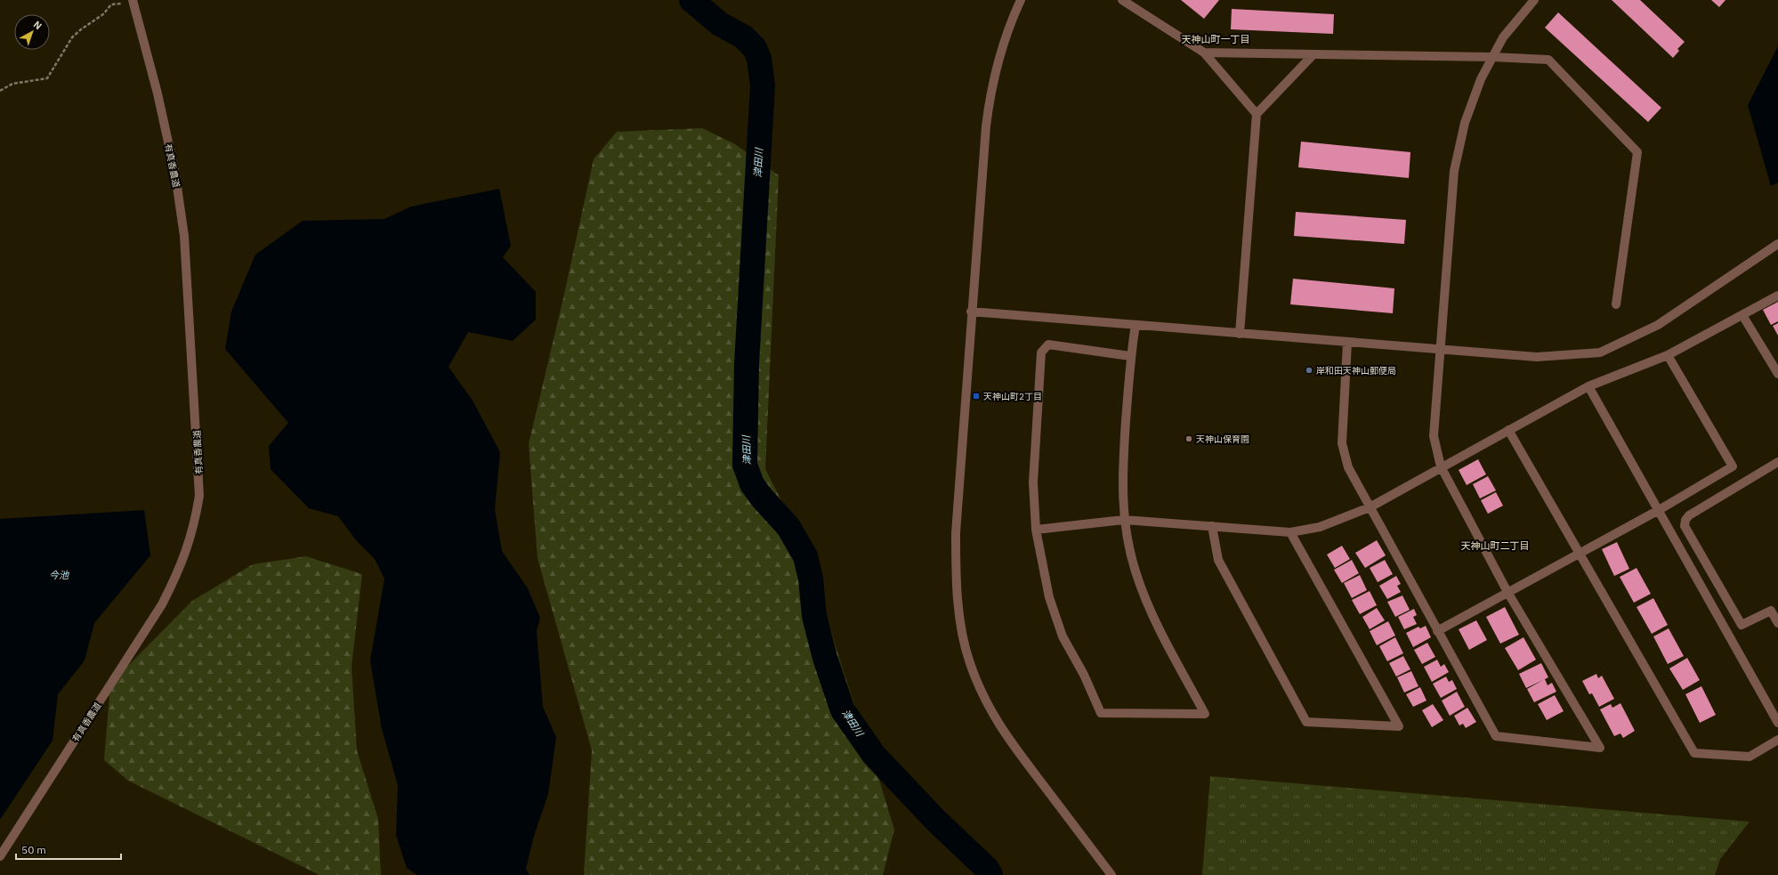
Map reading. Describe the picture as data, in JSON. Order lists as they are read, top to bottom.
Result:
{
  "streets": {
    "street": ["有真香農道"]
  },
  "districts": ["天神山町一丁目", "天神山町二丁目"],
  "water": ["津田川", "今池"],
  "places": {
    "other": ["岸和田天神山郵便局", "天神山保育園"],
    "transit": ["天神山町2丁目"]
  },
  "scale_bar": "50 m",
  "north": "top right"
}
